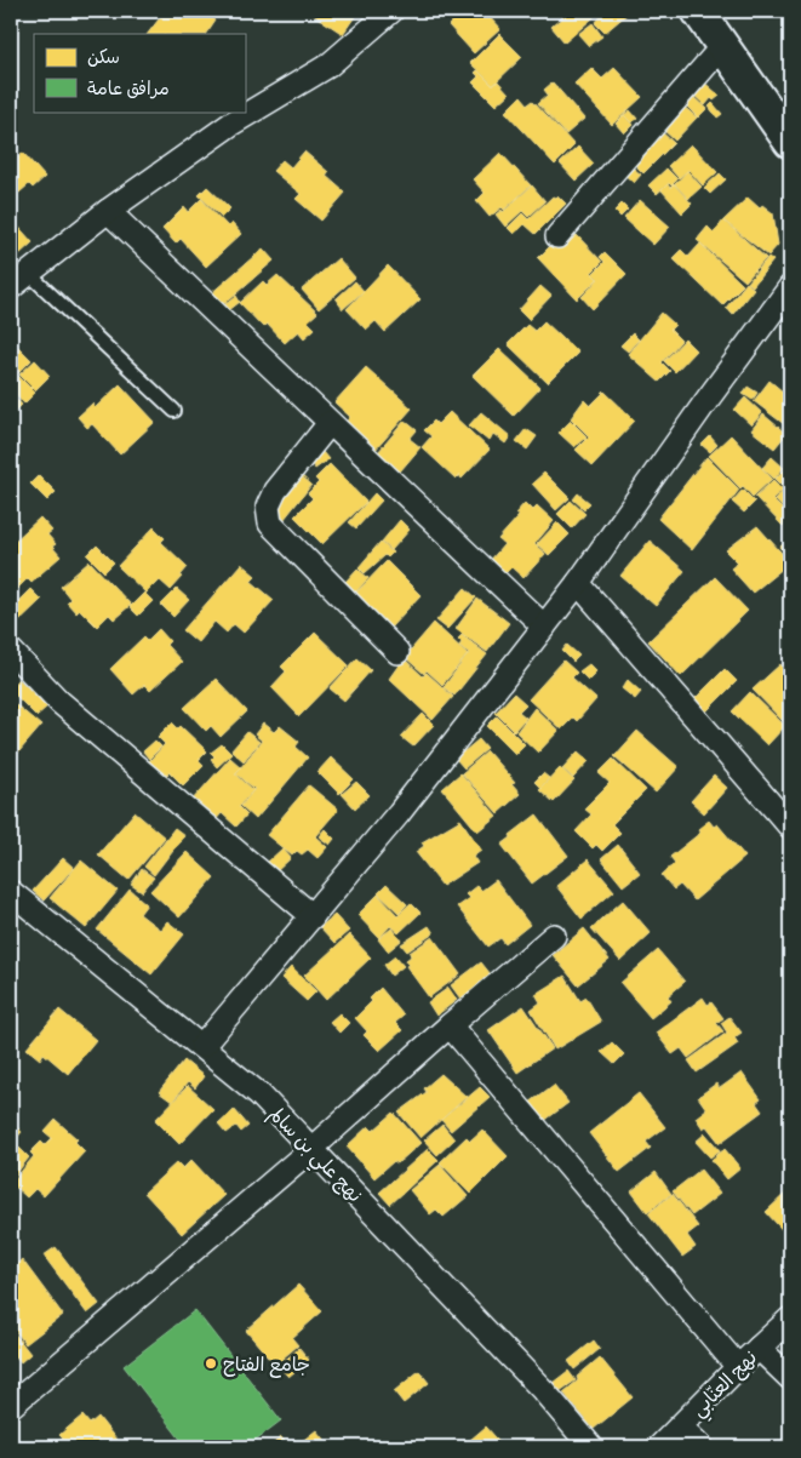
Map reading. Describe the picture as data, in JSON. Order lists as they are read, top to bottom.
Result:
{
  "streets": {
    "street": ["نهج علي بن سالم", "نهج العنّابي"]
  },
  "places": ["جامع الفتاح"],
  "legend": ["سكن", "مرافق عامة"]
}
